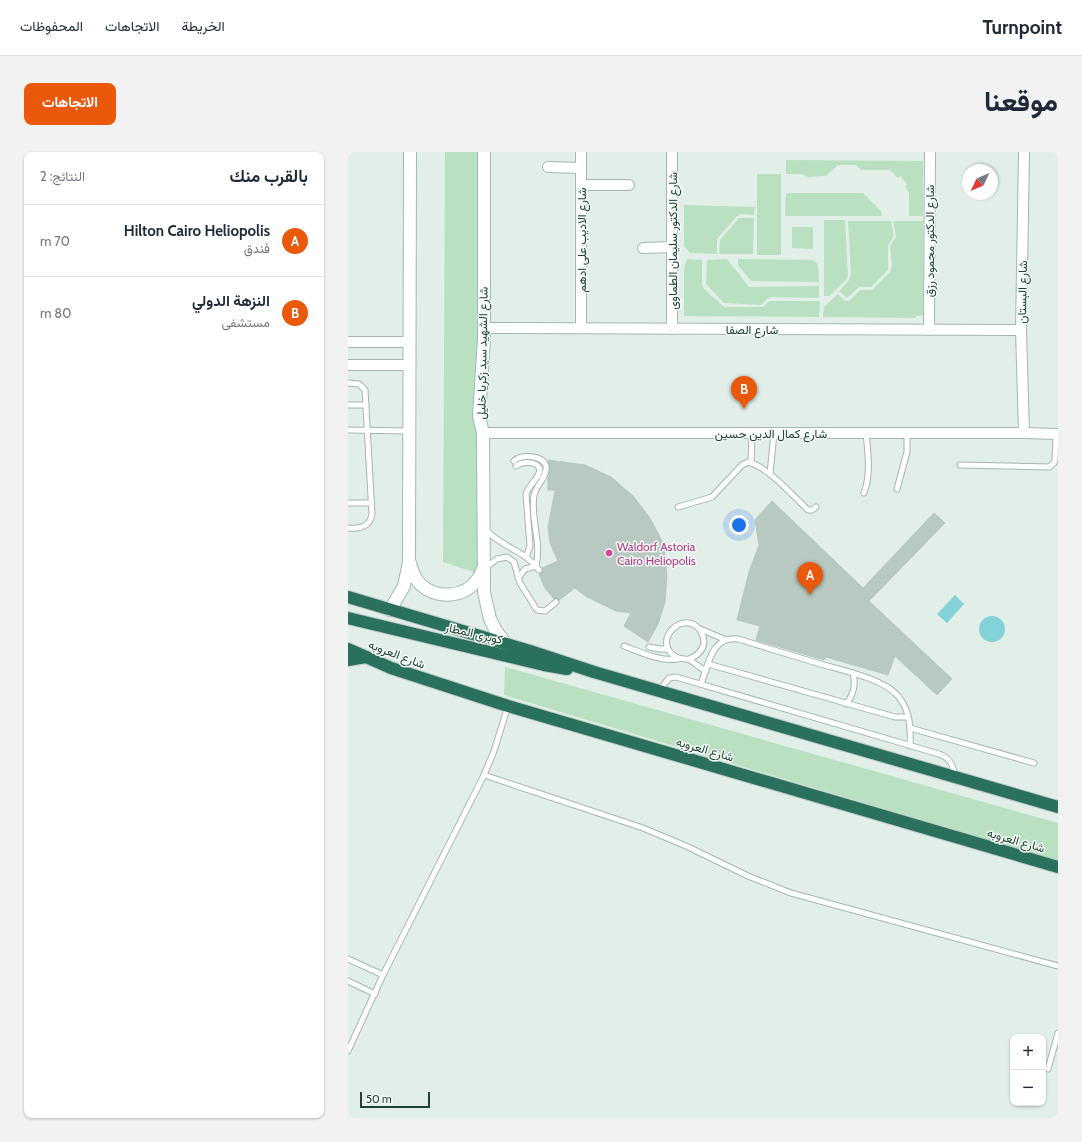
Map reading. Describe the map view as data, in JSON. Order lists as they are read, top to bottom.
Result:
{
  "streets": {
    "highway": ["كوبرى المطار", "شارع العروبه"],
    "street": [
      "شارع الاديب على ادهم",
      "شارع الدكتور سليمان الطماوى",
      "شارع الدكتور محمود رزق",
      "شارع البستان",
      "شارع الصفا",
      "شارع الشهيد سيد زكريا خليل",
      "شارع كمال الدين حسين"
    ]
  },
  "crossings": [
    ["شارع الاديب على ادهم", "شارع الصفا"],
    ["شارع الدكتور سليمان الطماوى", "شارع الصفا"],
    ["شارع الدكتور محمود رزق", "شارع الصفا"],
    ["شارع البستان", "شارع الصفا"],
    ["شارع البستان", "شارع كمال الدين حسين"],
    ["شارع الصفا", "شارع الشهيد سيد زكريا خليل"],
    ["شارع الشهيد سيد زكريا خليل", "شارع كمال الدين حسين"]
  ],
  "places": ["Waldorf Astoria Cairo Heliopolis"],
  "scale_bar": "50 m",
  "north": "bottom left",
  "page": {
    "header": "Turnpoint",
    "nav": ["الخريطة", "الاتجاهات", "المحفوظات"],
    "title": "موقعنا",
    "buttons": "الاتجاهات",
    "heading": ["بالقرب منك", "النتائج: 2"],
    "list": [
      {
        "mark": "A",
        "name": "Hilton Cairo Heliopolis",
        "note": "فندق",
        "value": "70 m"
      },
      {
        "mark": "B",
        "name": "النزهة الدولي",
        "note": "مستشفى",
        "value": "80 m"
      }
    ],
    "pins": ["B", "A"],
    "map_buttons": ["+", "−"],
    "scale": "50 m"
  }
}
